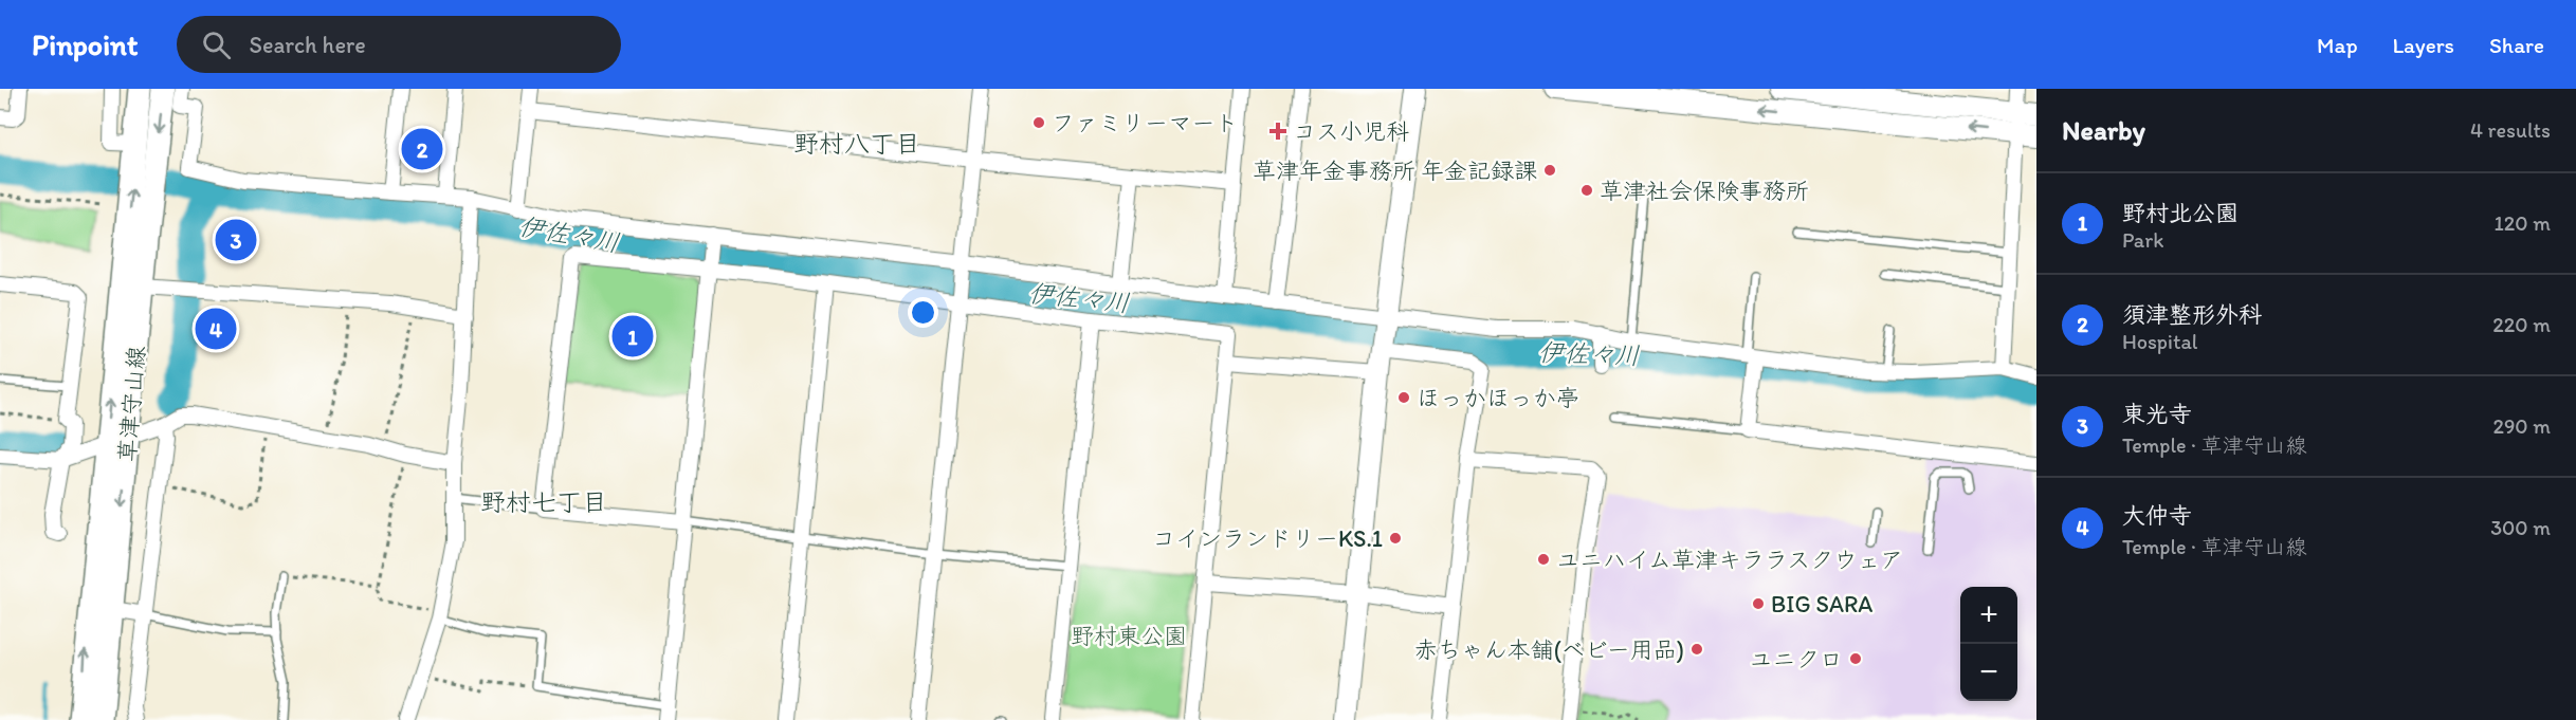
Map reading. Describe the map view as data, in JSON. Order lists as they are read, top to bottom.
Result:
{
  "streets": {
    "main road": ["草津守山線"]
  },
  "districts": ["野村八丁目", "野村七丁目"],
  "water": ["伊佐々川"],
  "parks": ["野村東公園"],
  "places": {
    "other": [
      "ファミリーマート",
      "草津年金事務所 年金記録課",
      "草津社会保険事務所",
      "ほっかほっか亭",
      "コインランドリーKS.1",
      "ユニハイム草津キララスクウェア",
      "BIG SARA",
      "赤ちゃん本舗(ベビー用品)",
      "ユニクロ"
    ],
    "health": ["コス小児科"]
  },
  "page": {
    "header": "Pinpoint",
    "search": "Search here",
    "nav": ["Map", "Layers", "Share"],
    "heading": ["Nearby", "4 results"],
    "pins": [
      "2",
      "3",
      "4",
      "1"
    ],
    "list": [
      {
        "mark": "1",
        "name": "野村北公園",
        "note": "Park",
        "value": "120 m"
      },
      {
        "mark": "2",
        "name": "須津整形外科",
        "note": "Hospital",
        "value": "220 m"
      },
      {
        "mark": "3",
        "name": "東光寺",
        "note": "Temple · 草津守山線",
        "value": "290 m"
      },
      {
        "mark": "4",
        "name": "大仲寺",
        "note": "Temple · 草津守山線",
        "value": "300 m"
      }
    ],
    "map_buttons": ["+", "−"]
  }
}
